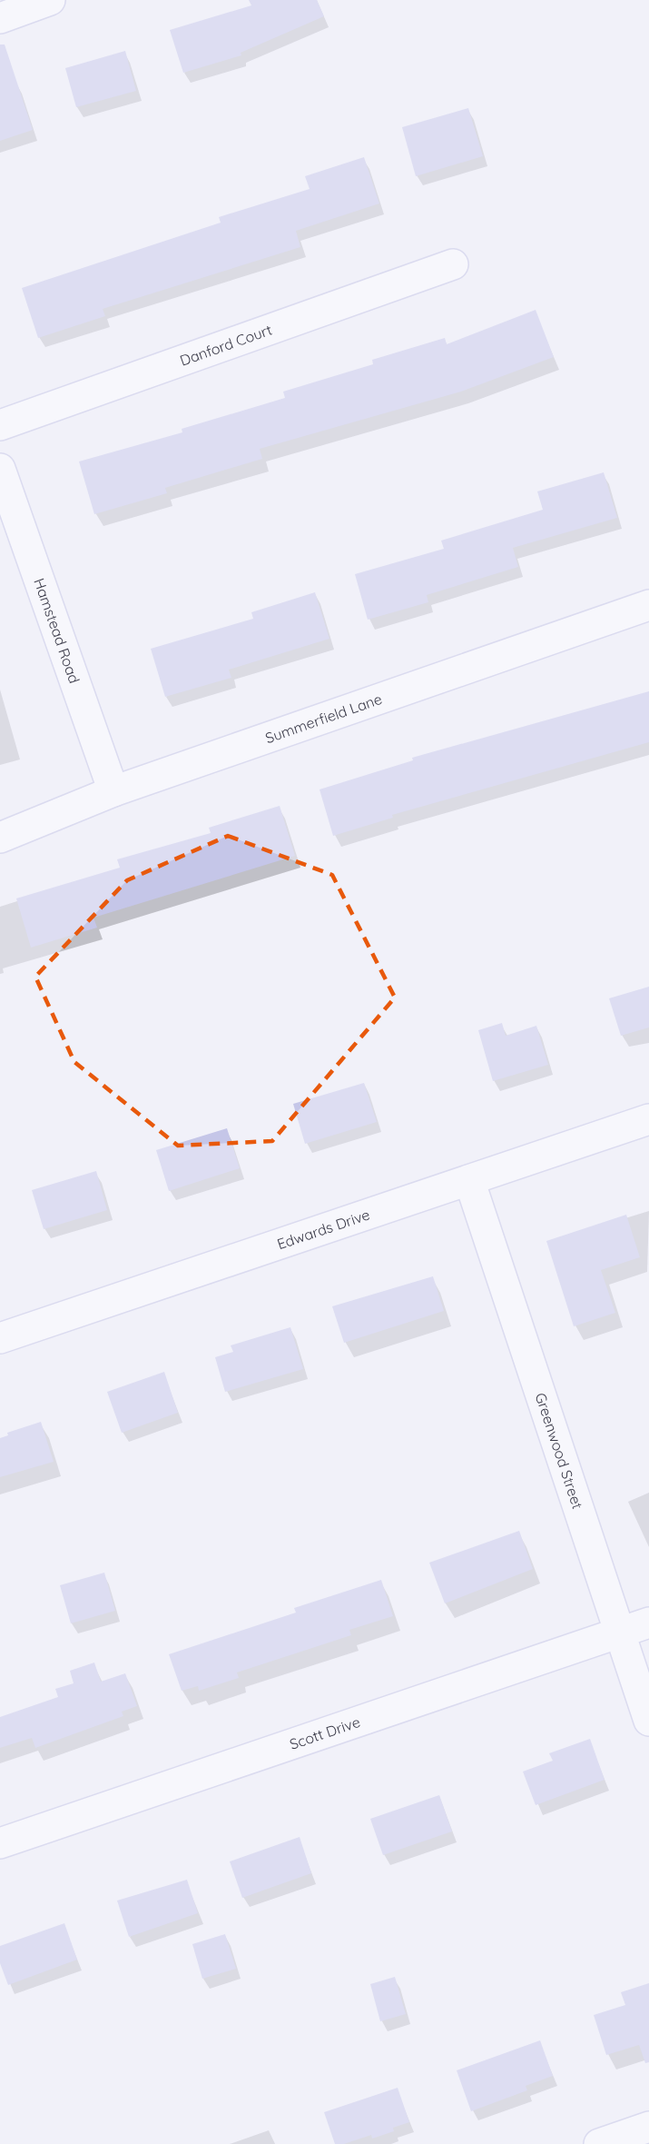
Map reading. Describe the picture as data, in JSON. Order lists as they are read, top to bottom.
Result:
{
  "streets": {
    "street": [
      "Danford Court",
      "Hamstead Road",
      "Summerfield Lane",
      "Edwards Drive",
      "Greenwood Street",
      "Scott Drive"
    ]
  },
  "crossings": [
    ["Hamstead Road", "Summerfield Lane"],
    ["Edwards Drive", "Greenwood Street"],
    ["Greenwood Street", "Scott Drive"]
  ]
}
